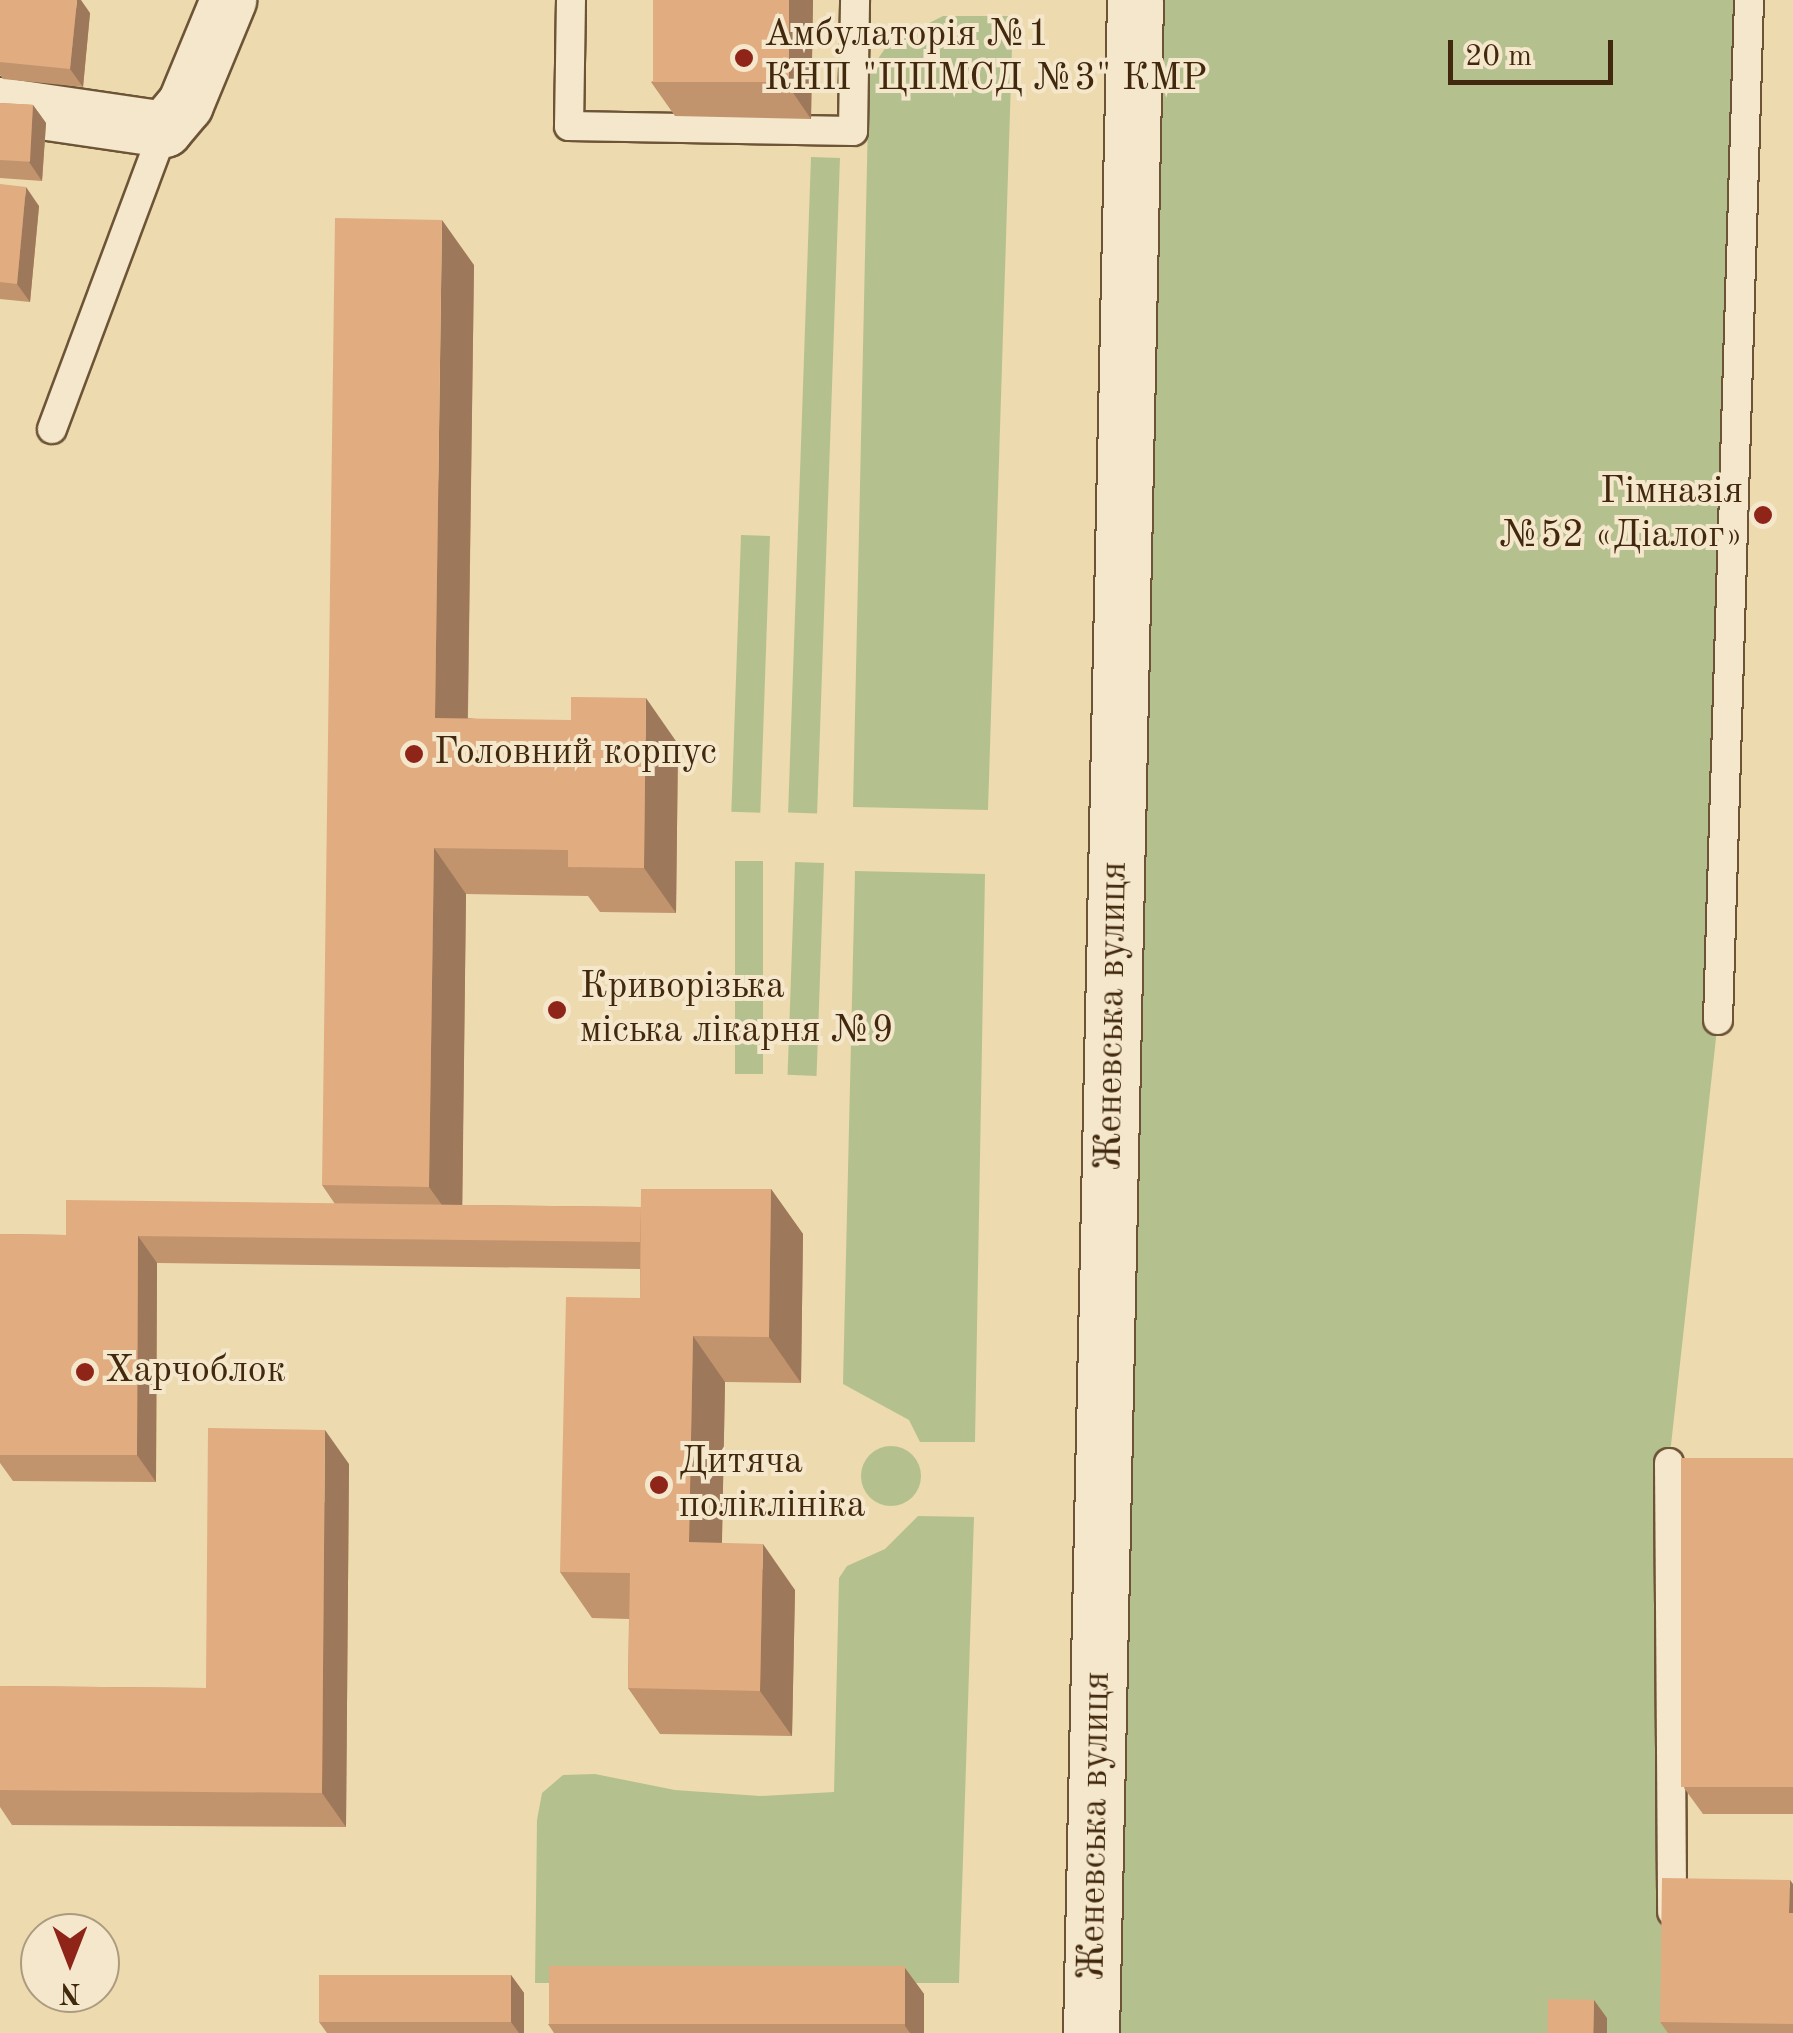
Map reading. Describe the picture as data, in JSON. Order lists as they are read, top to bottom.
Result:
{
  "streets": {
    "street": ["Женевська вулиця"]
  },
  "places": [
    "Амбулаторія №1 КНП \"ЦПМСД №3\" КМР",
    "Гімназія №52 «Діалог»",
    "Головний корпус",
    "Криворізька міська лікарня №9",
    "Харчоблок",
    "Дитяча поліклініка"
  ],
  "scale_bar": "20 m",
  "north": "bottom"
}
